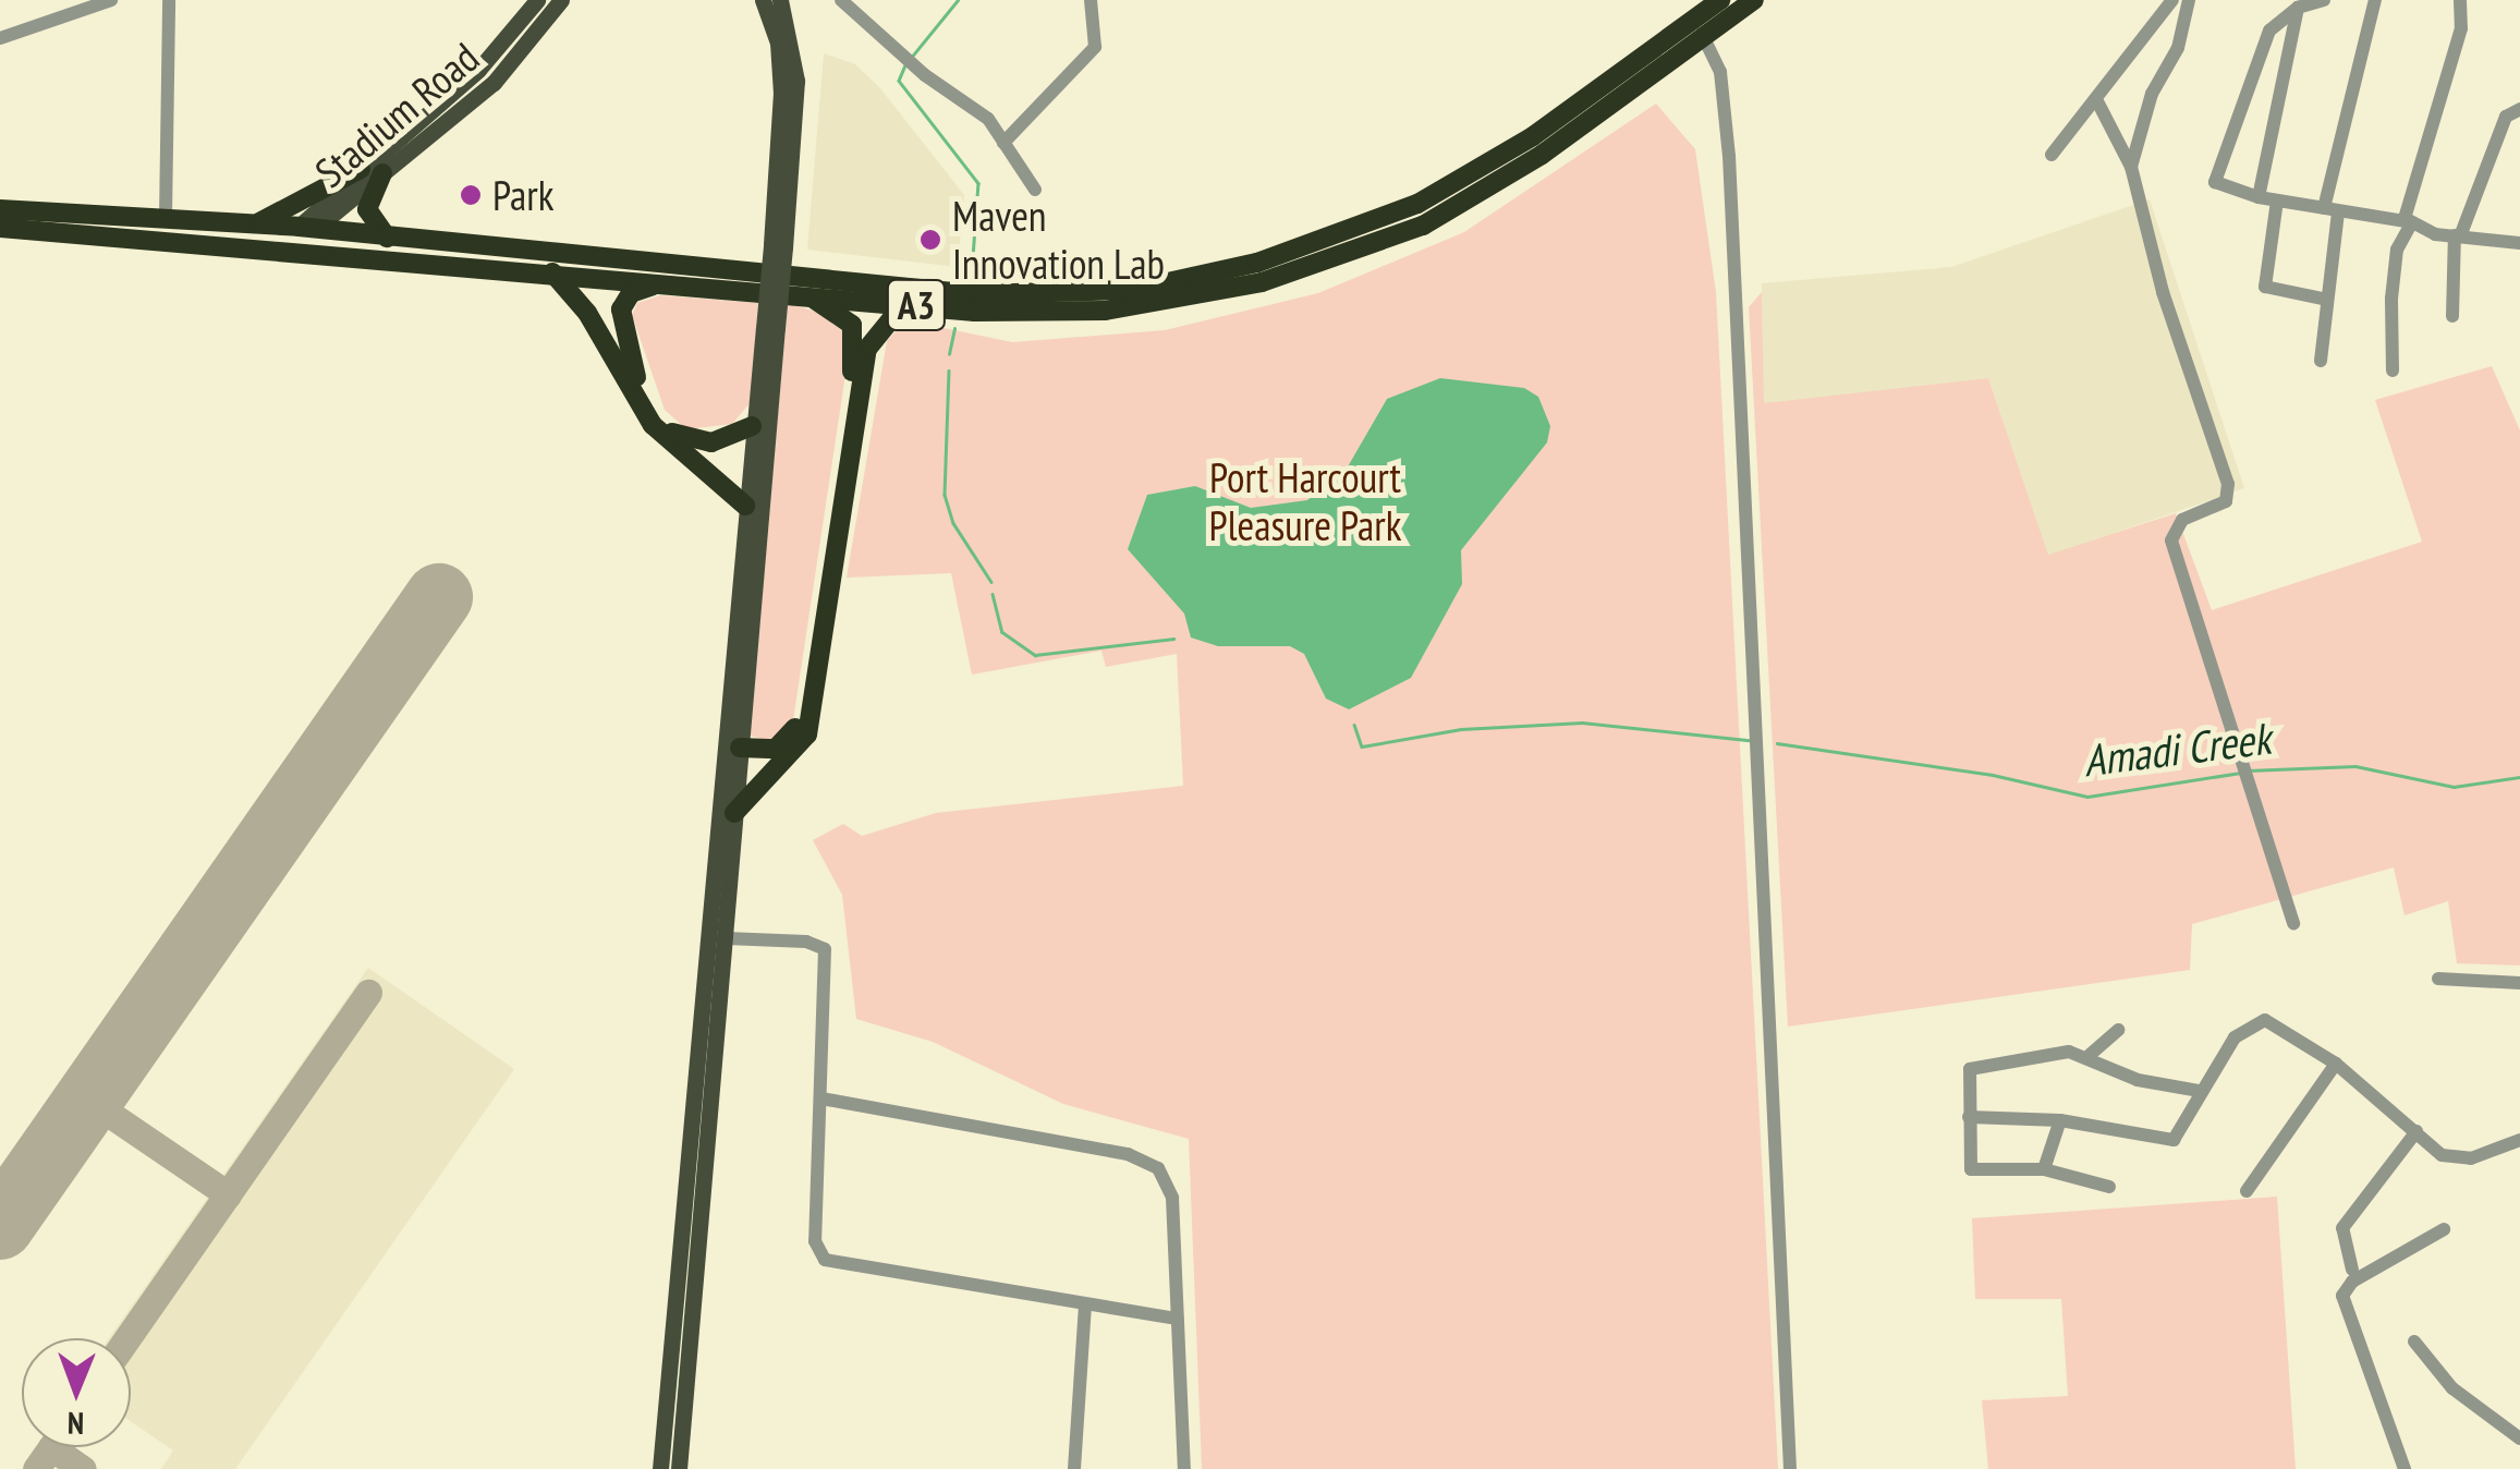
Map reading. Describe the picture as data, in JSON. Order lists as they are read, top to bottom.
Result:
{
  "streets": {
    "highway": ["A3"],
    "main road": ["Stadium Road"]
  },
  "crossings": [
    ["Stadium Road", "A3"]
  ],
  "water": ["Amadi Creek"],
  "parks": ["Port Harcourt Pleasure Park"],
  "places": ["Park", "Maven Innovation Lab"],
  "north": "bottom"
}
